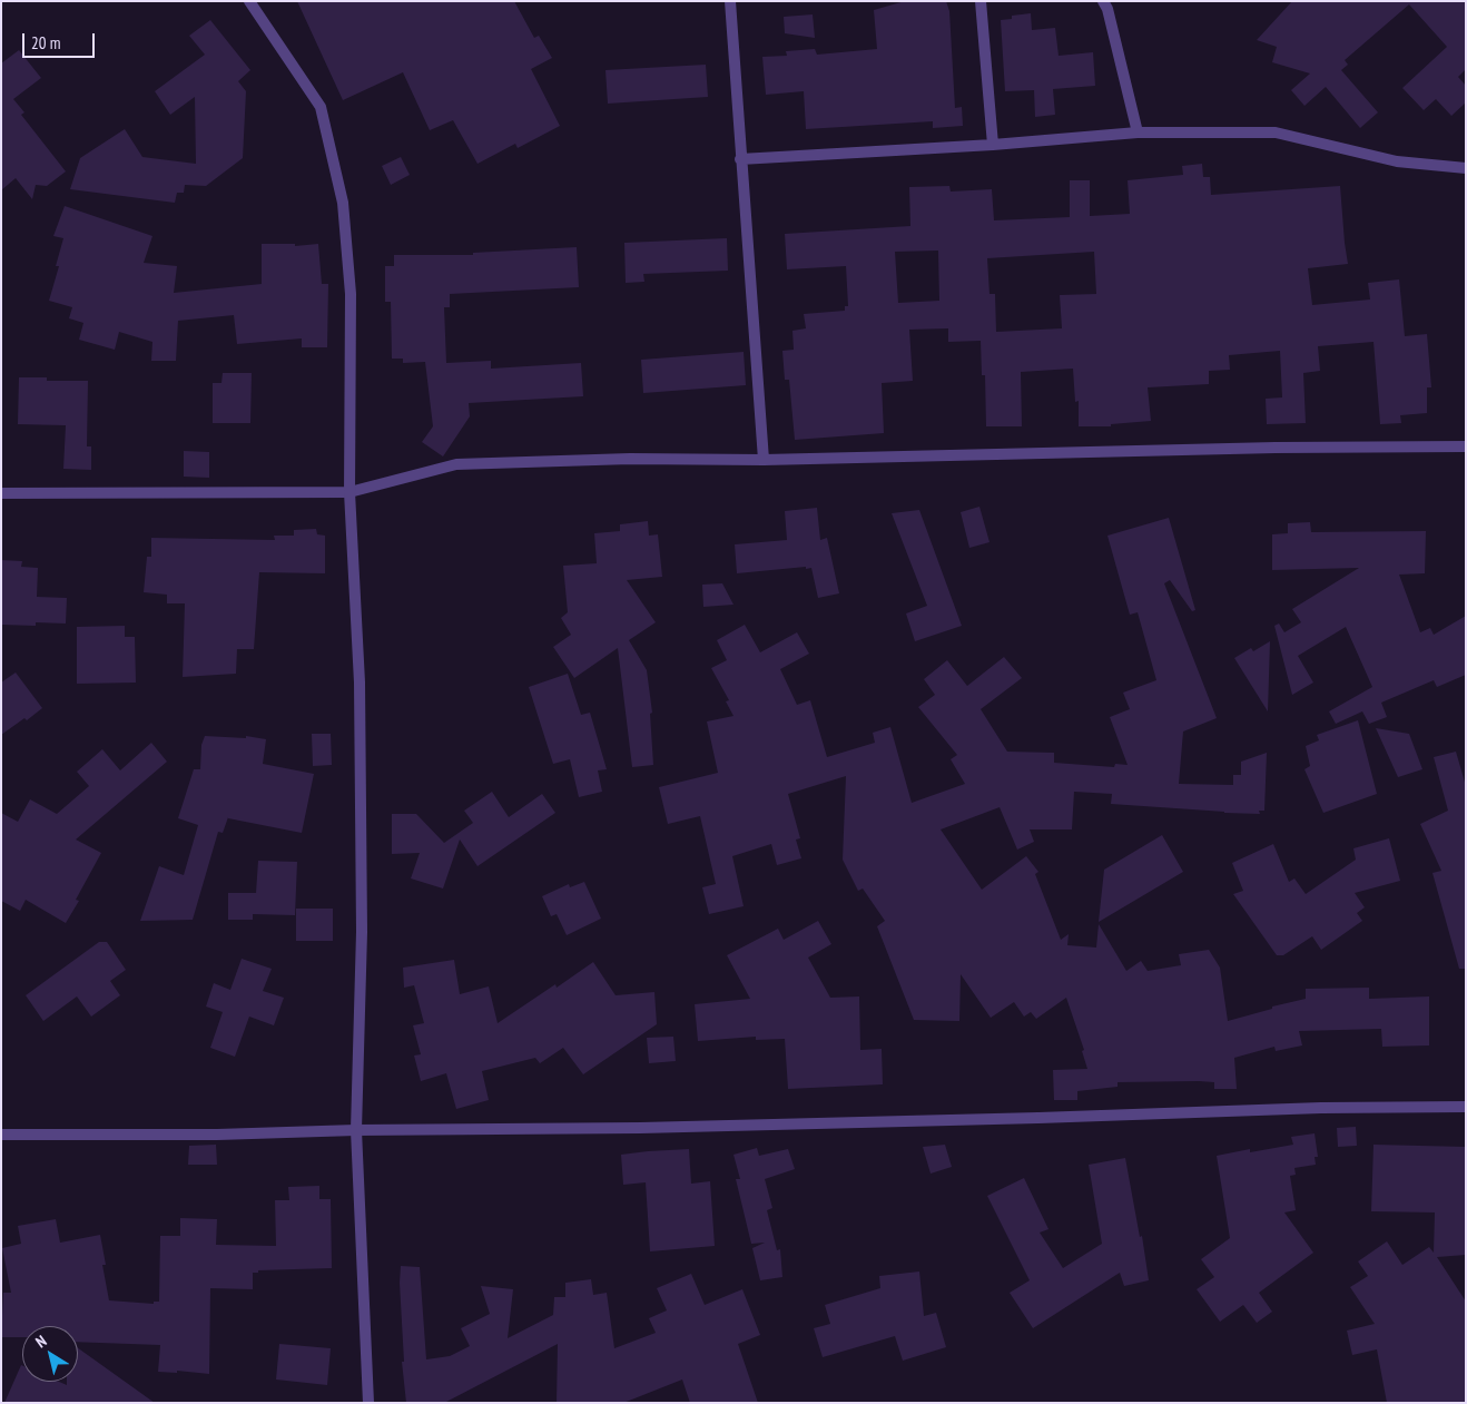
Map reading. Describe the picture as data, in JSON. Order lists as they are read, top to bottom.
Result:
{
  "scale_bar": "20 m",
  "north": "top left"
}
